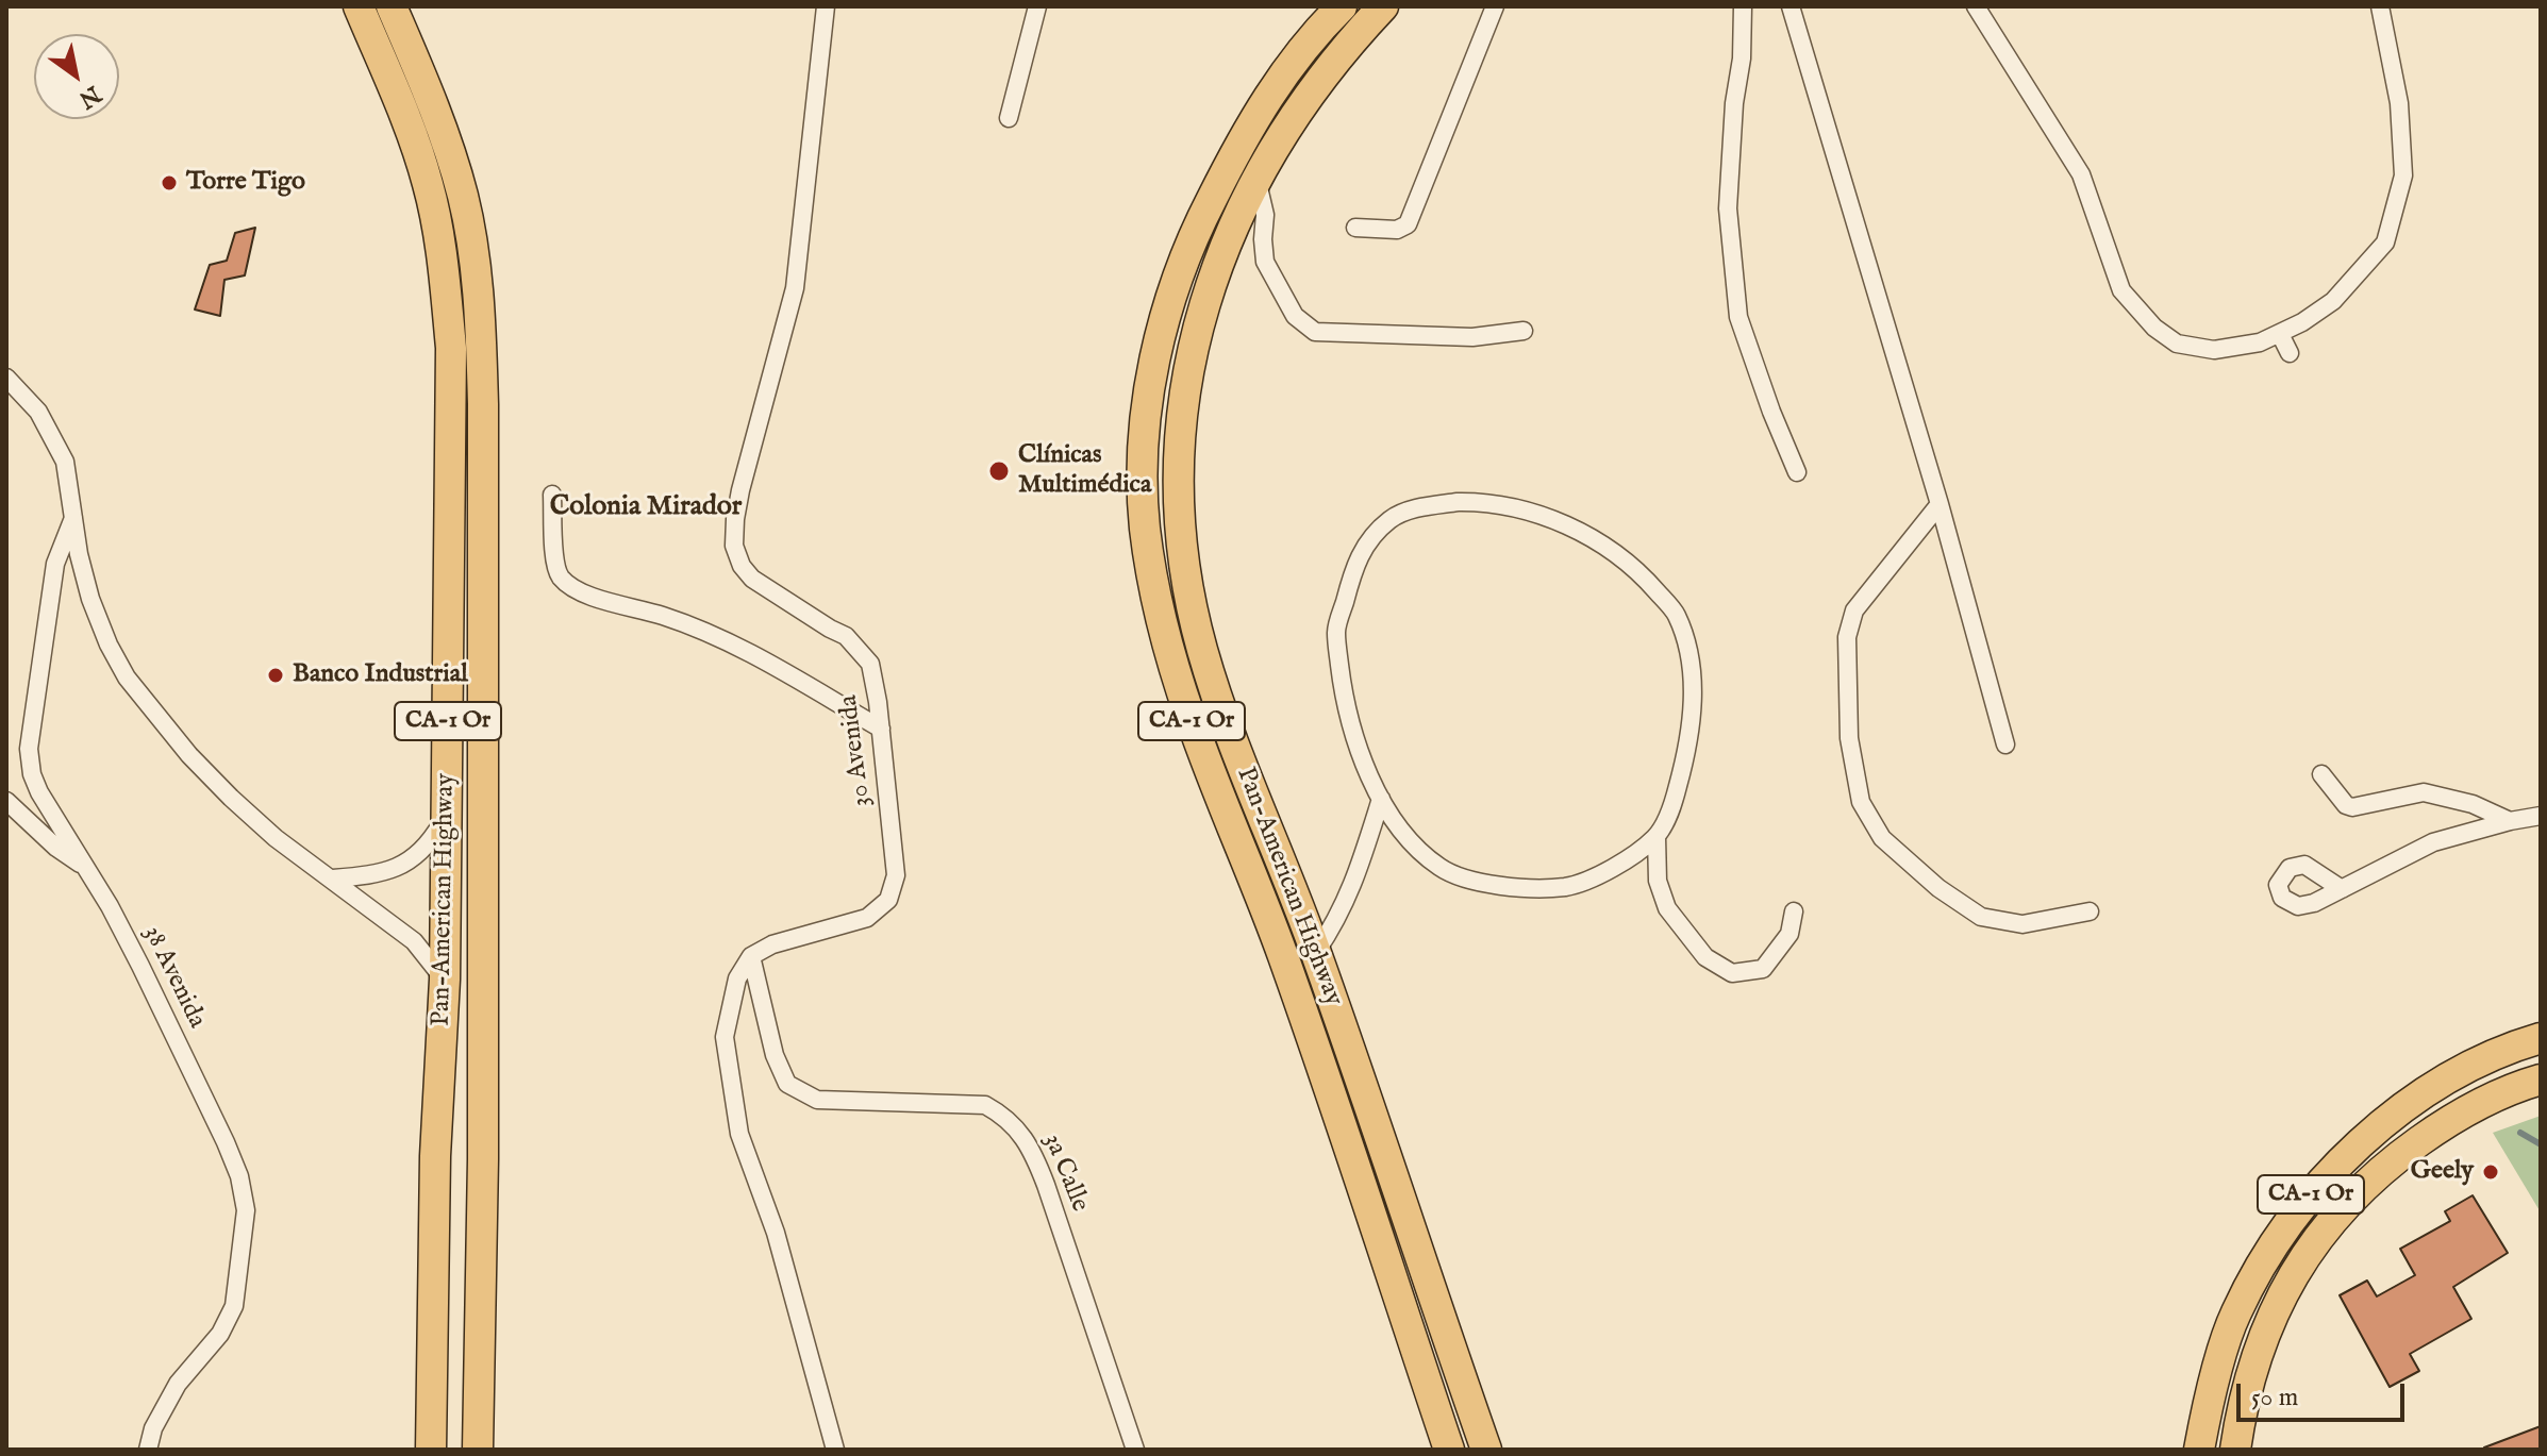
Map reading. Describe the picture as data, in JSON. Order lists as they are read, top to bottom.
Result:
{
  "streets": {
    "highway": ["CA-1 Or", "Pan-American Highway"],
    "street": ["30 Avenida", "38 Avenida", "3a Calle"]
  },
  "crossings": [
    ["30 Avenida", "3a Calle"]
  ],
  "districts": ["Colonia Mirador"],
  "places": [
    "Torre Tigo",
    "Clínicas Multimédica",
    "Banco Industrial",
    "Geely"
  ],
  "scale_bar": "50 m",
  "north": "bottom right"
}
